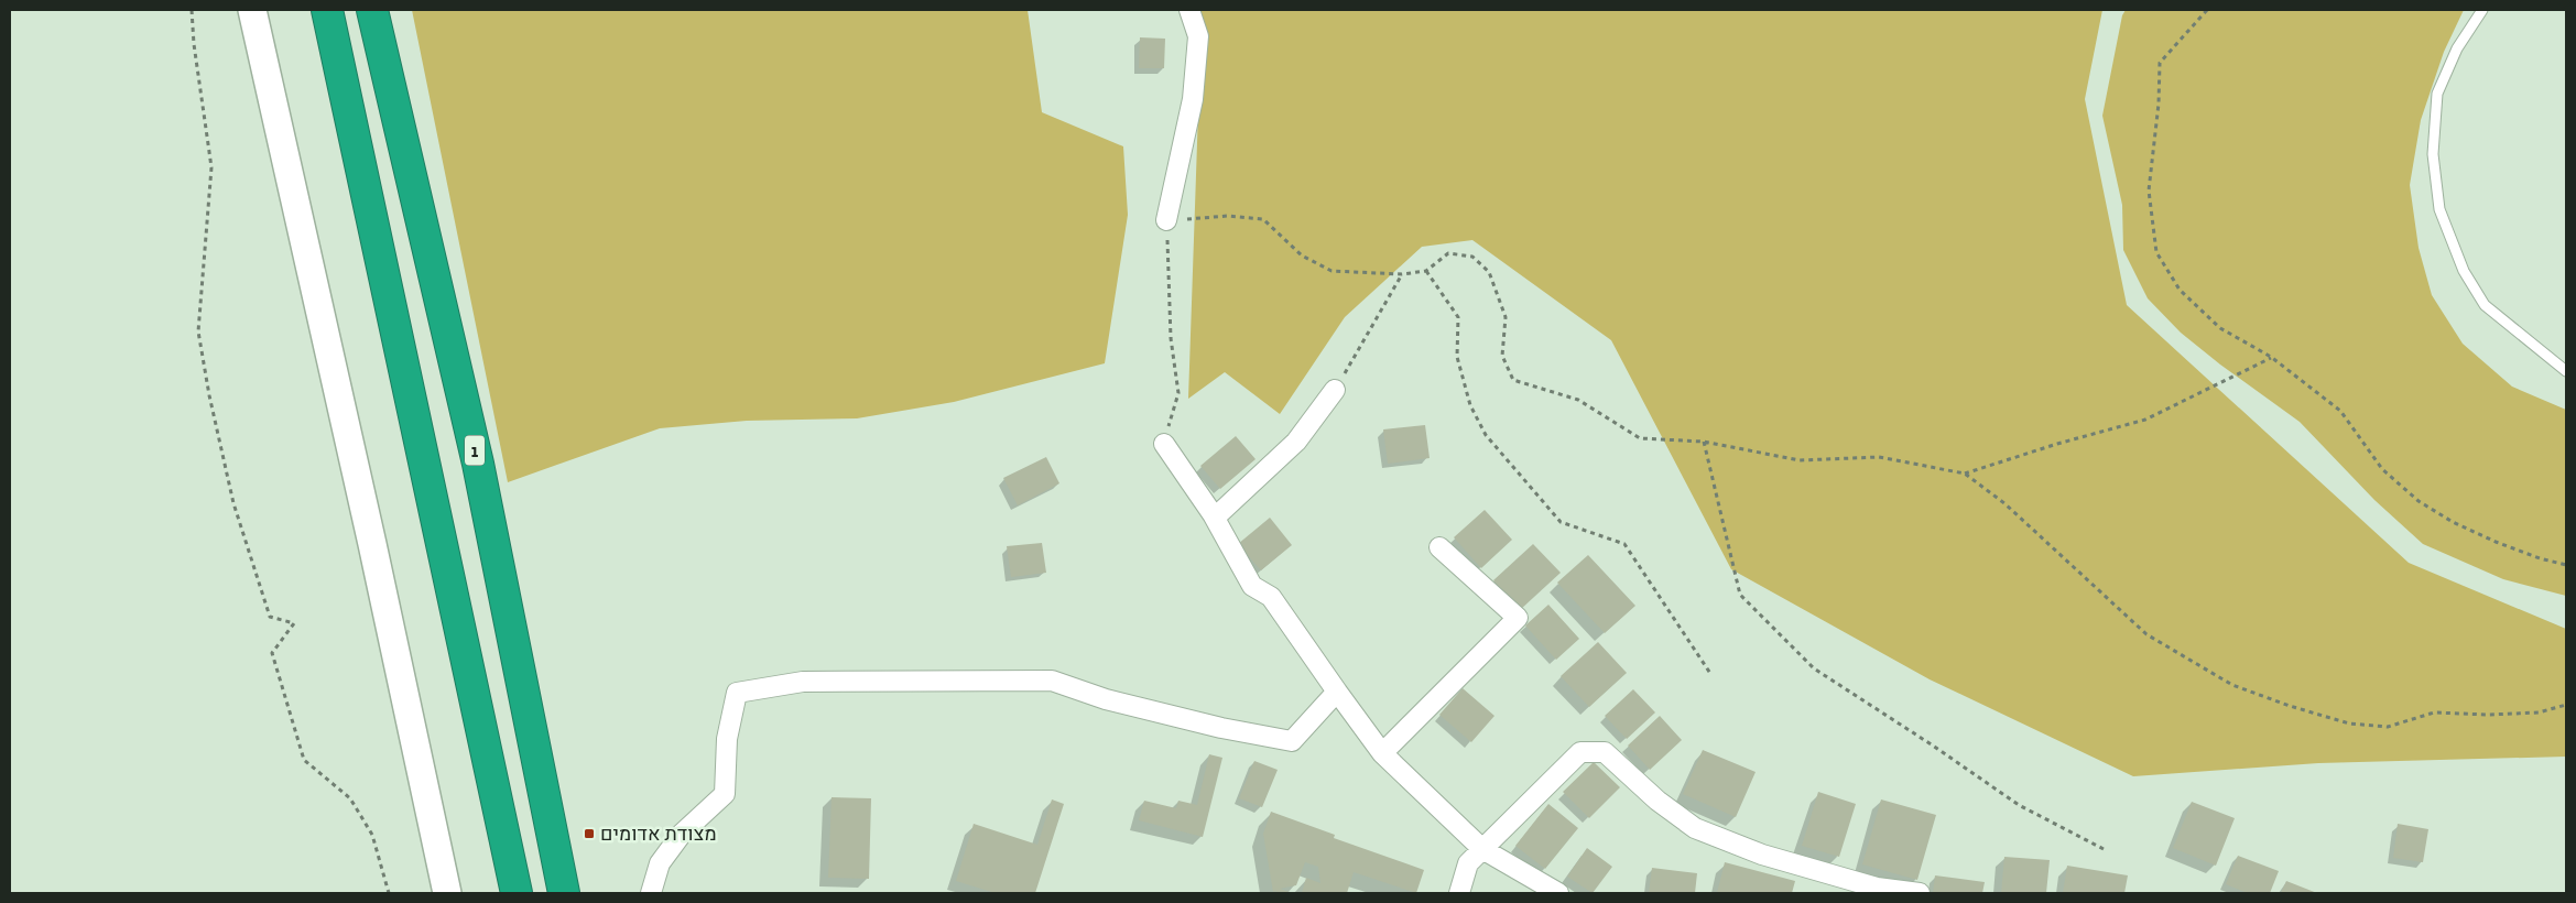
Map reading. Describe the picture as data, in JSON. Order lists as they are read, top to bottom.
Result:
{
  "streets": {
    "highway": ["1"]
  },
  "places": {
    "transit": ["מצודת אדומים"]
  }
}
